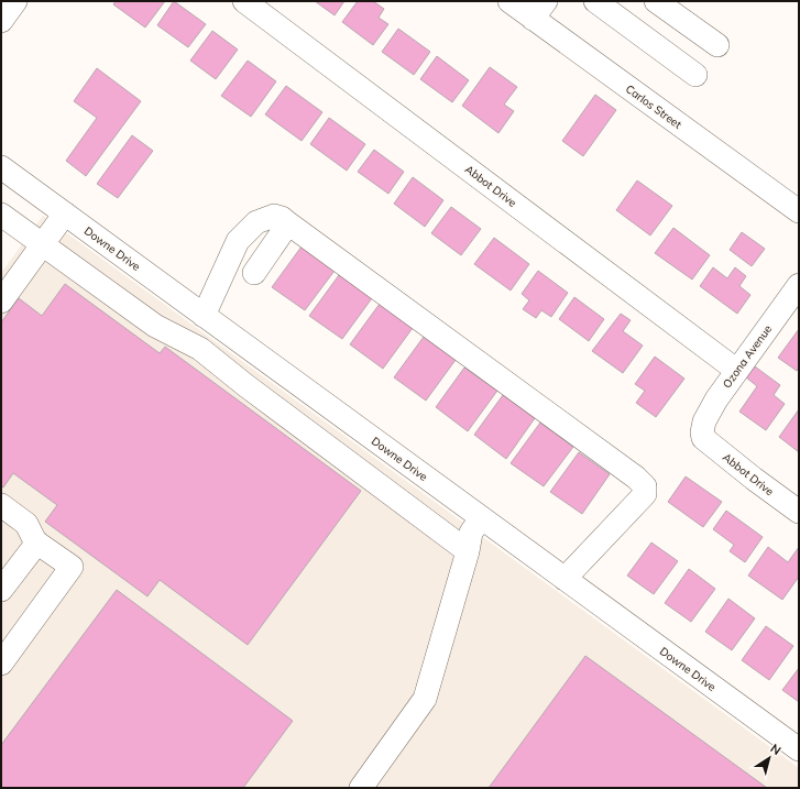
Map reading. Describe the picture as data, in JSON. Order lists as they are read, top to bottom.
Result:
{
  "streets": {
    "street": [
      "Carlos Street",
      "Abbot Drive",
      "Downe Drive",
      "Ozona Avenue"
    ]
  },
  "crossings": [
    ["Abbot Drive", "Ozona Avenue"]
  ],
  "north": "top right"
}
